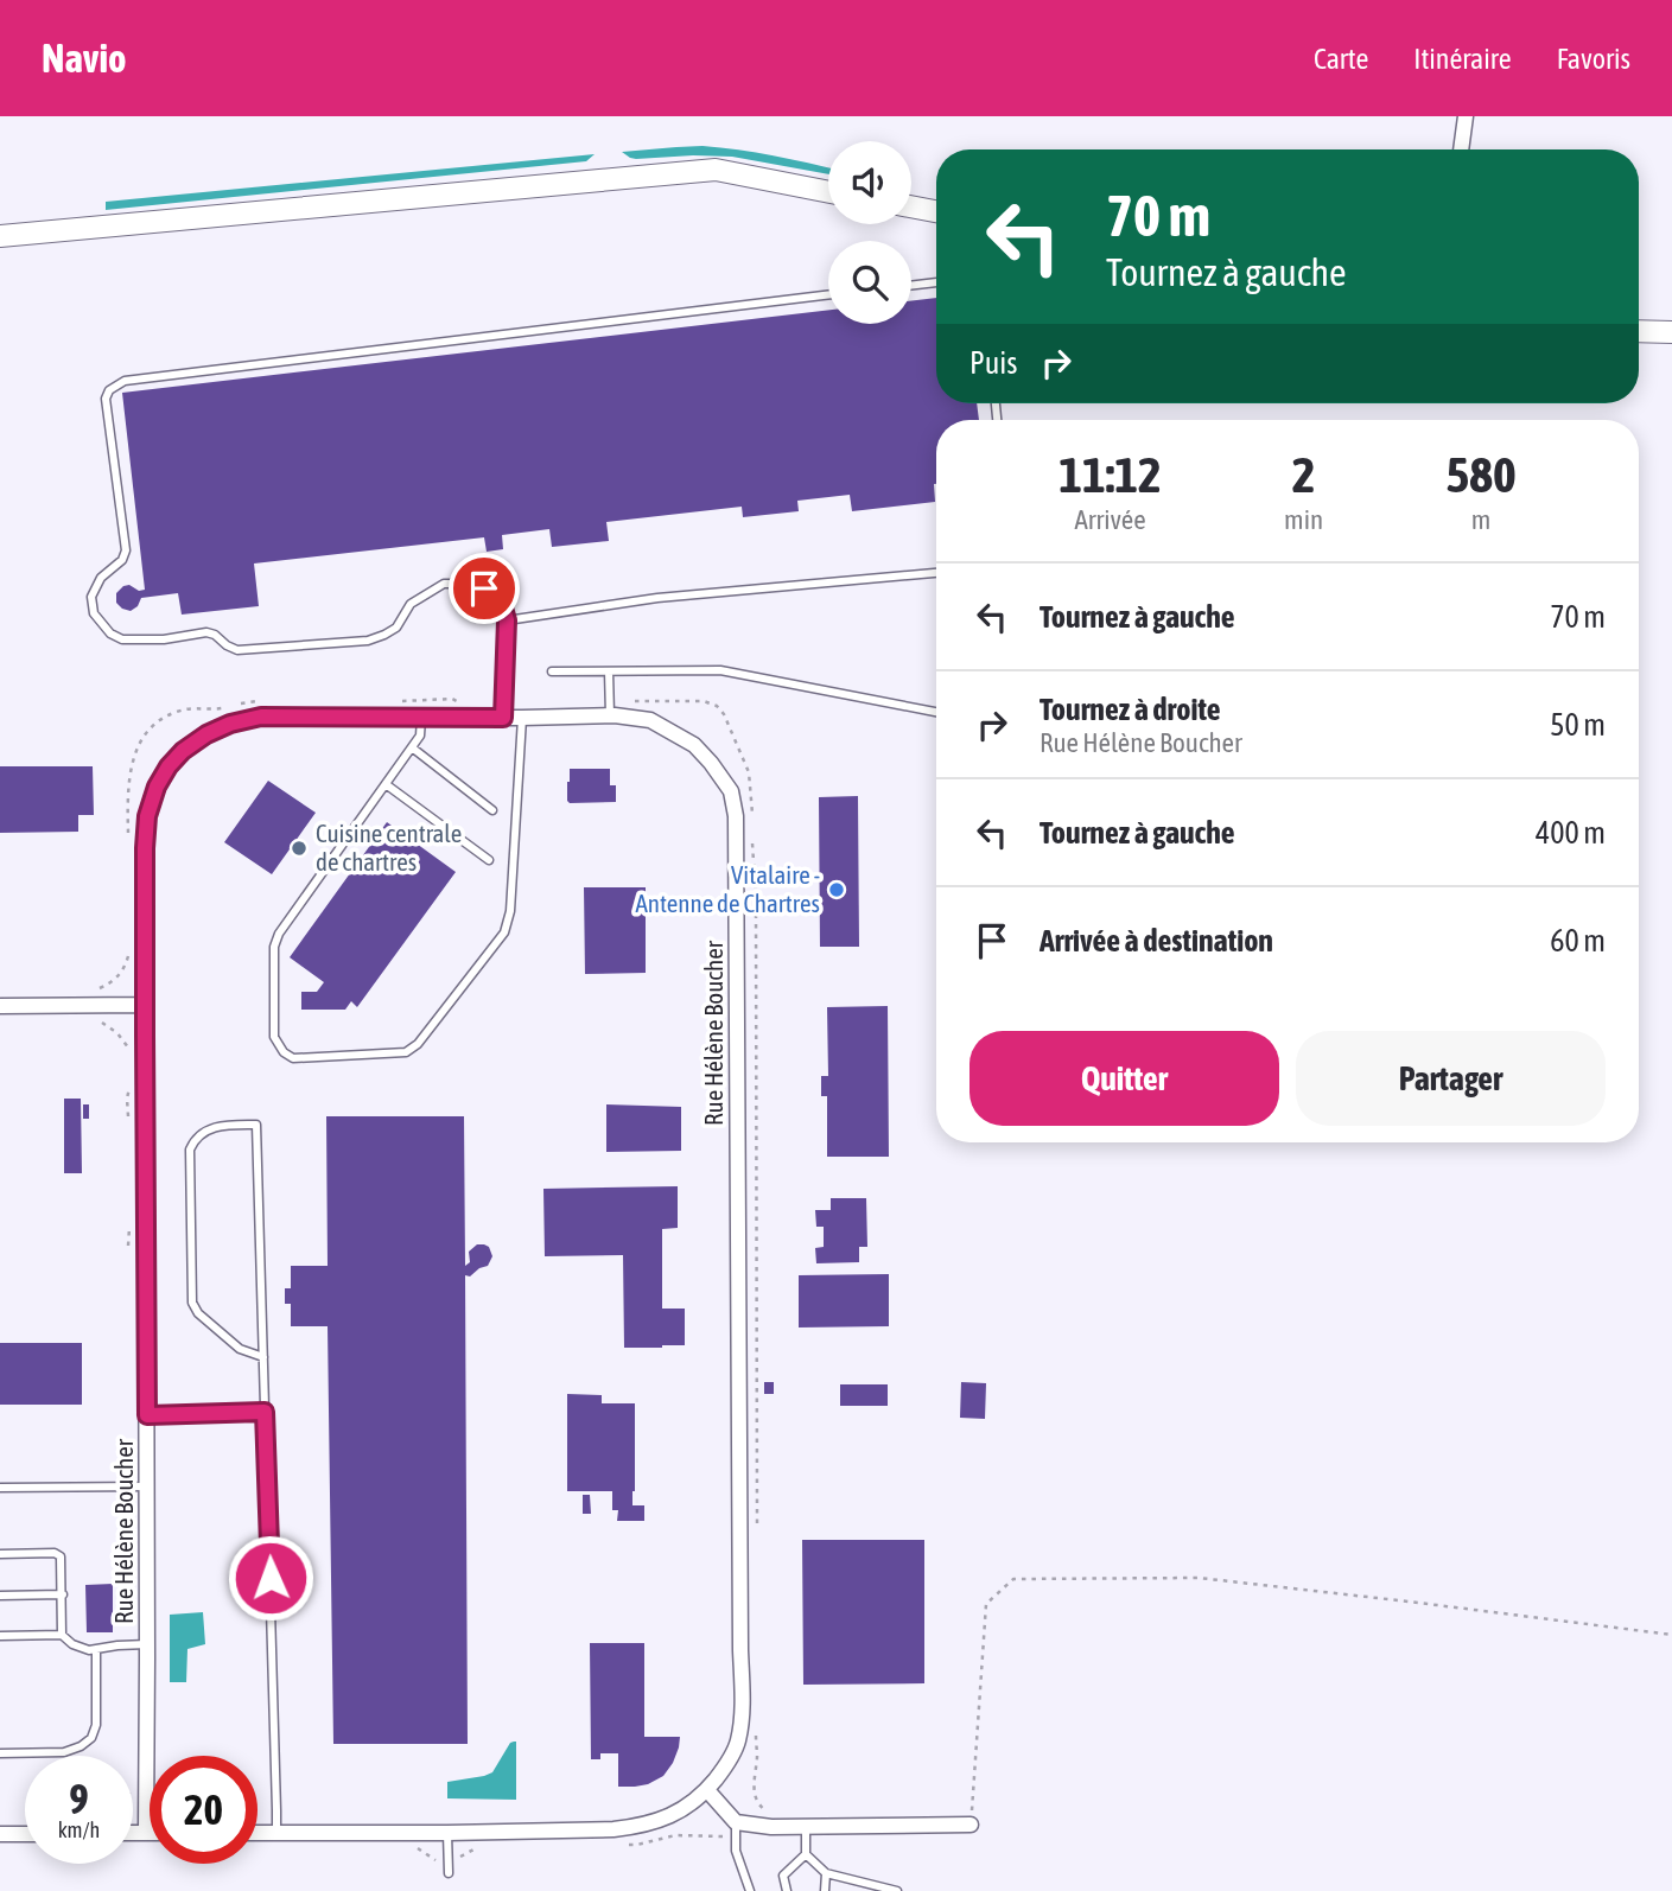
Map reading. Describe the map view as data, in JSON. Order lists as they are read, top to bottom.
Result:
{
  "streets": {
    "street": ["Rue Hélène Boucher"]
  },
  "places": ["Cuisine centrale de chartres", "Vitalaire - Antenne de Chartres"],
  "page": {
    "header": "Navio",
    "nav": ["Carte", "Itinéraire", "Favoris"],
    "turn": ["70 m", "Tournez à gauche"],
    "then": "Puis",
    "eta": [
      "11:12",
      "Arrivée",
      "2",
      "min",
      "580",
      "m"
    ],
    "list": [
      {
        "name": "Tournez à gauche",
        "value": "70 m"
      },
      {
        "name": "Tournez à droite",
        "note": "Rue Hélène Boucher",
        "value": "50 m"
      },
      {
        "name": "Tournez à gauche",
        "value": "400 m"
      },
      {
        "name": "Arrivée à destination",
        "value": "60 m"
      }
    ],
    "buttons": ["Quitter", "Partager"],
    "speed": "9 km/h",
    "limit": "20"
  }
}
